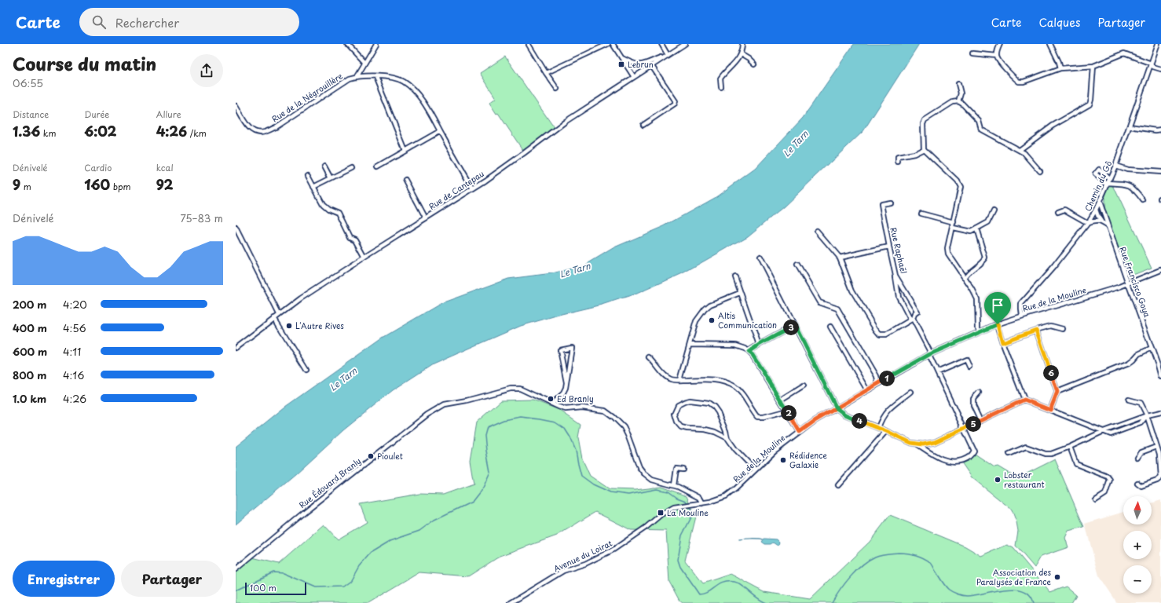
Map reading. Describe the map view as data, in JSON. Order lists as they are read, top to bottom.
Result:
{
  "streets": {
    "street": [
      "Rue de la Négrouillère",
      "Chemin du Gô",
      "Rue de Cantepau",
      "Rue Raphaël",
      "Rue Francisco Goya",
      "Rue de la Mouline",
      "Rue Édouard Branly",
      "Avenue du Loirat"
    ]
  },
  "crossings": [
    ["Rue de la Négrouillère", "Rue de Cantepau"],
    ["Chemin du Gô", "Rue Francisco Goya"],
    ["Chemin du Gô", "Rue de la Mouline"],
    ["Rue Francisco Goya", "Rue de la Mouline"],
    ["Rue de la Mouline", "Rue Édouard Branly"],
    ["Rue de la Mouline", "Avenue du Loirat"]
  ],
  "water": ["Le Tarn"],
  "places": {
    "transit": ["Lebrun", "La Mouline"],
    "other": [
      "Altis Communication",
      "L'Autre Rives",
      "Ed Branly",
      "Pioulet",
      "Rédidence Galaxie",
      "Lobster restaurant",
      "Association des Paralysés de France"
    ]
  },
  "scale_bar": "100 m",
  "north": "top",
  "page": {
    "header": "Carte",
    "search": "Rechercher",
    "nav": ["Carte", "Calques", "Partager"],
    "heading": ["Course du matin", "06:55"],
    "stats": [
      ["Distance", "1.36 km"],
      ["Durée", "6:02"],
      ["Allure", "4:26 /km"],
      ["Dénivelé", "9 m"],
      ["Cardio", "160 bpm"],
      ["kcal", "92"]
    ],
    "chart": ["Dénivelé", "75–83 m"],
    "list": [
      {
        "name": "200 m",
        "note": "4:20"
      },
      {
        "name": "400 m",
        "note": "4:56"
      },
      {
        "name": "600 m",
        "note": "4:11"
      },
      {
        "name": "800 m",
        "note": "4:16"
      },
      {
        "name": "1.0 km",
        "note": "4:26"
      }
    ],
    "pins": [
      "3",
      "6",
      "1",
      "2",
      "4",
      "5"
    ],
    "map_buttons": ["+", "−"],
    "buttons": ["Enregistrer", "Partager"],
    "scale": "100 m"
  }
}
